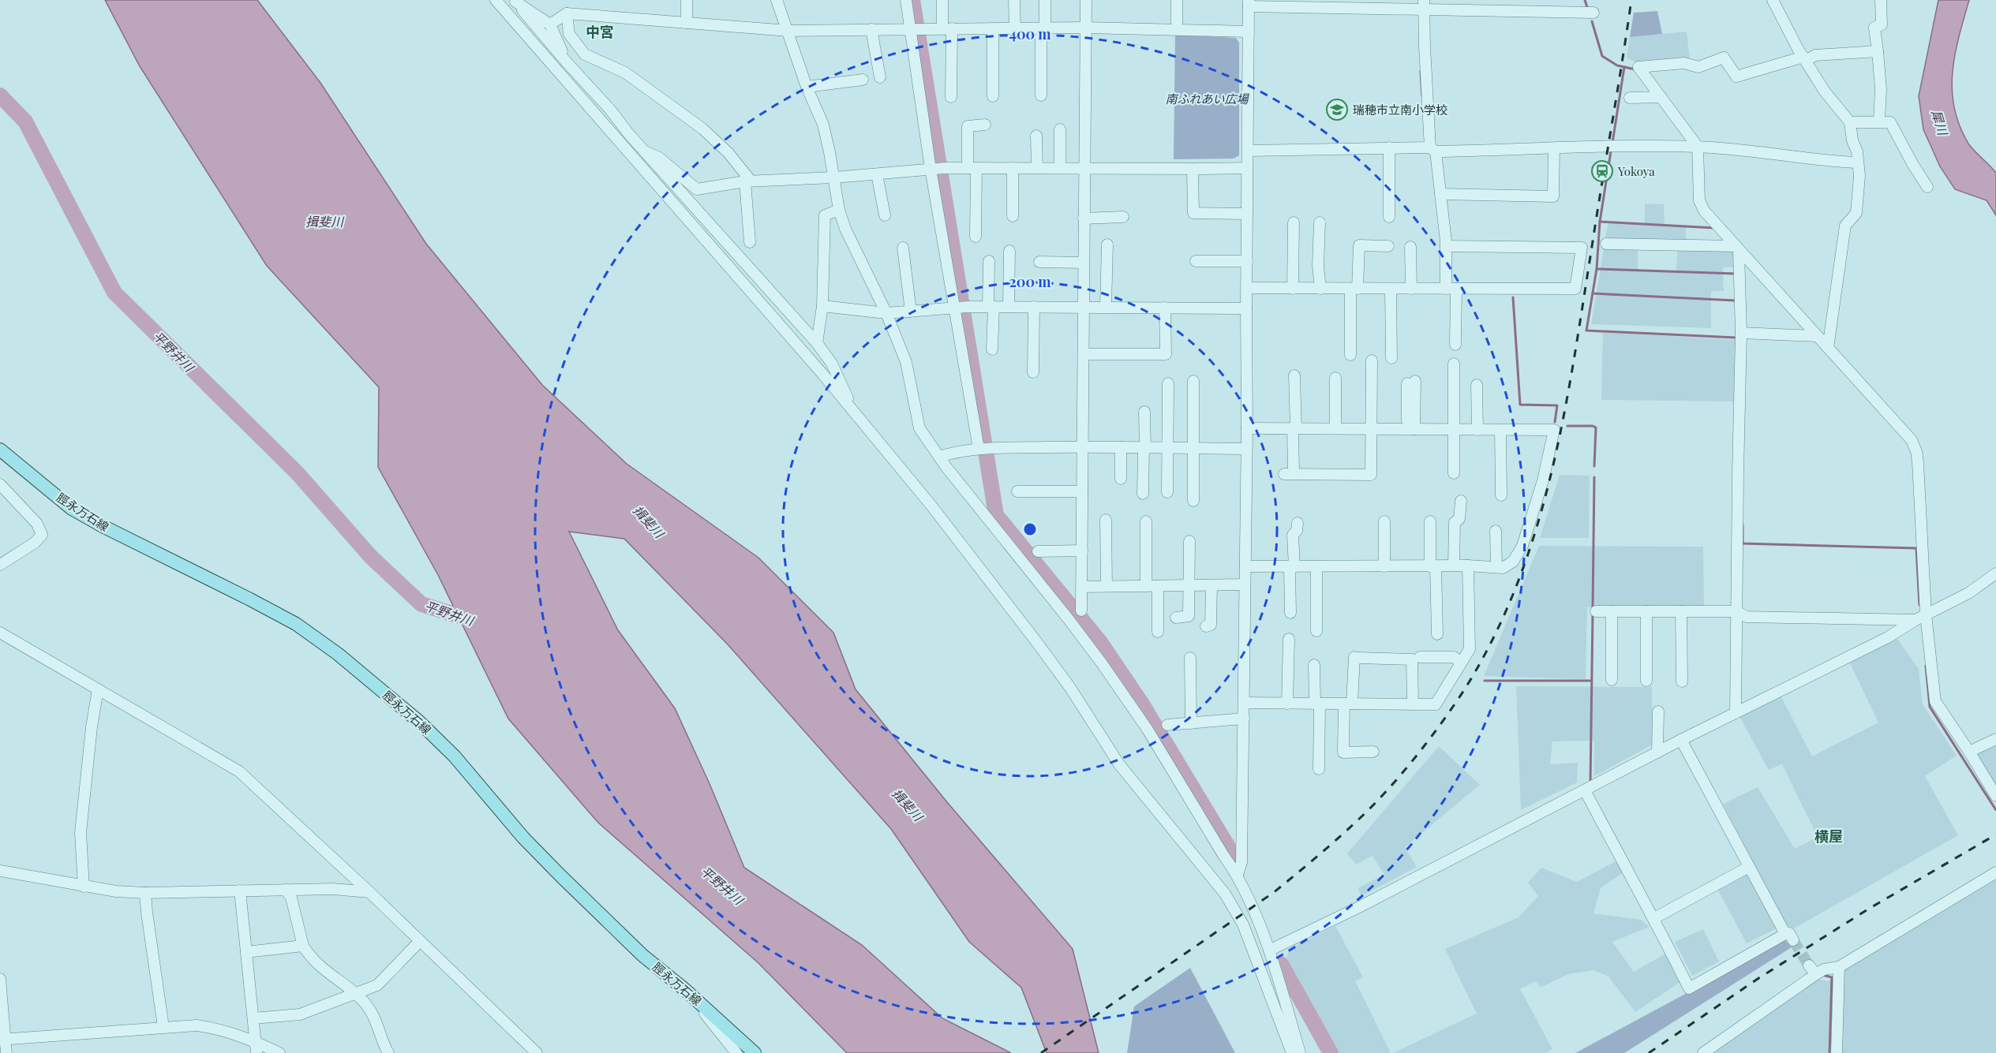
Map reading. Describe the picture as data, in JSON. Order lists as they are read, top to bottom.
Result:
{
  "streets": {
    "main road": ["脛永万石線"]
  },
  "districts": ["中宮", "横屋"],
  "water": ["犀川", "揖斐川", "平野井川"],
  "parks": ["南ふれあい広場"],
  "places": {
    "school or university": ["瑞穂市立南小学校"],
    "station": ["Yokoya"]
  },
  "rings": ["400 m", "200 m"]
}
